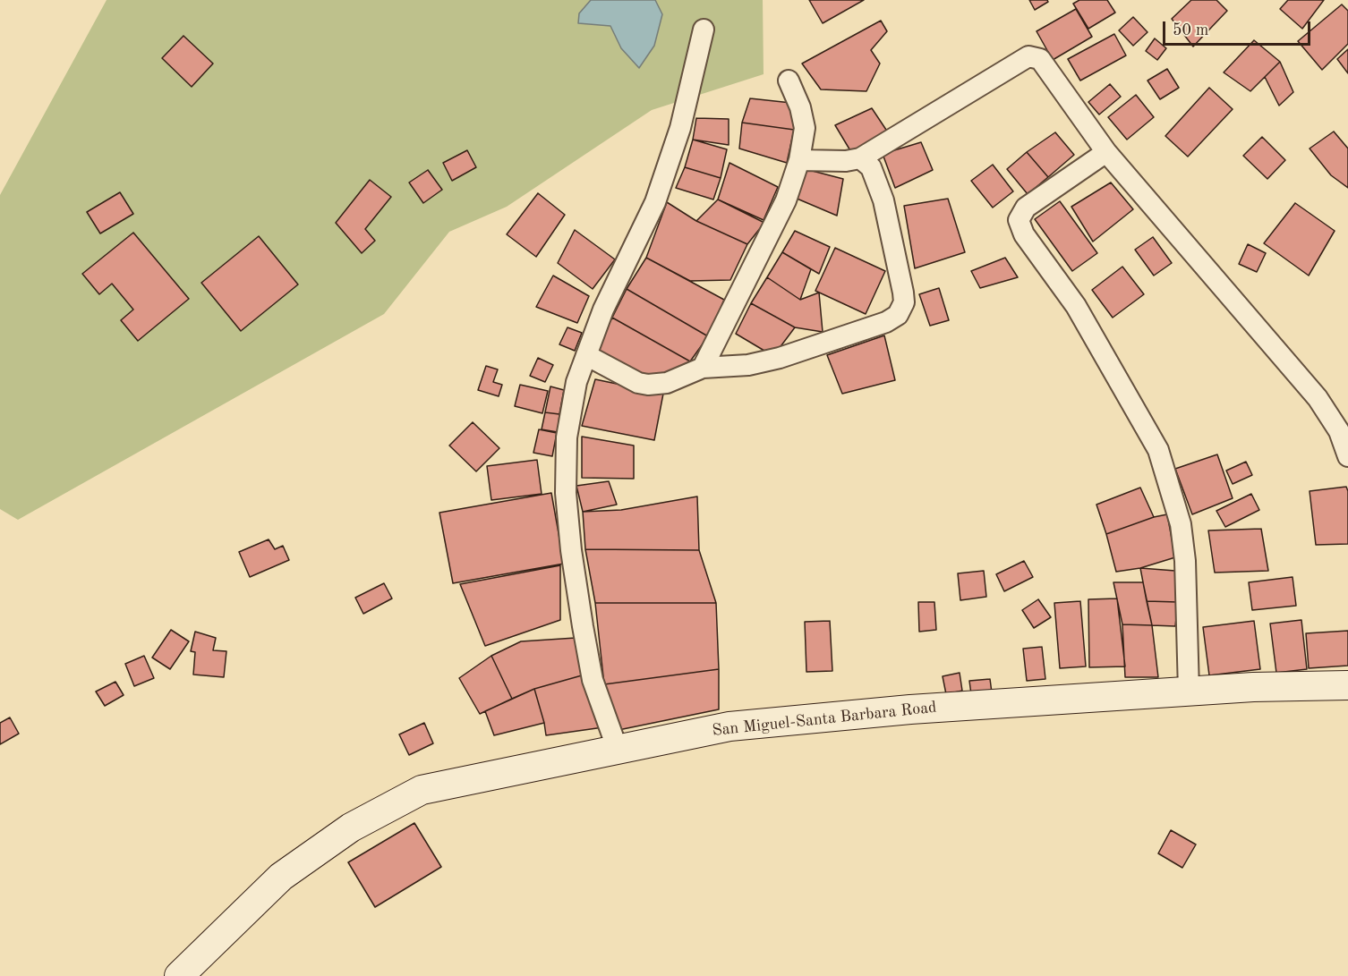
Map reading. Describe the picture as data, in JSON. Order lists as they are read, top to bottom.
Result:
{
  "streets": {
    "main road": ["San Miguel-Santa Barbara Road"]
  },
  "scale_bar": "50 m"
}
